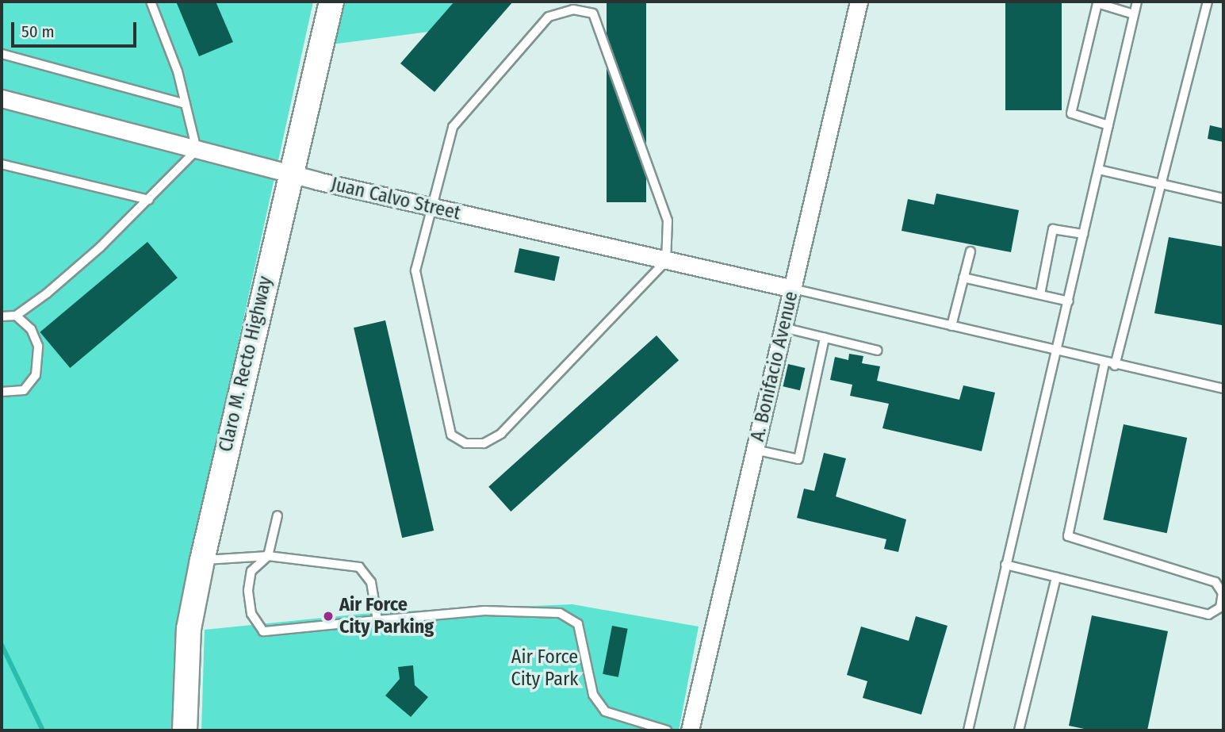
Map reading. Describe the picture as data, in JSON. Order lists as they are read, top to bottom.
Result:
{
  "streets": {
    "main road": ["Claro M. Recto Highway"],
    "street": ["Juan Calvo Street", "A. Bonifacio Avenue"]
  },
  "crossings": [
    ["Juan Calvo Street", "Claro M. Recto Highway"],
    ["Juan Calvo Street", "A. Bonifacio Avenue"]
  ],
  "parks": ["Air Force City Park"],
  "places": ["Air Force City Parking"],
  "scale_bar": "50 m"
}
